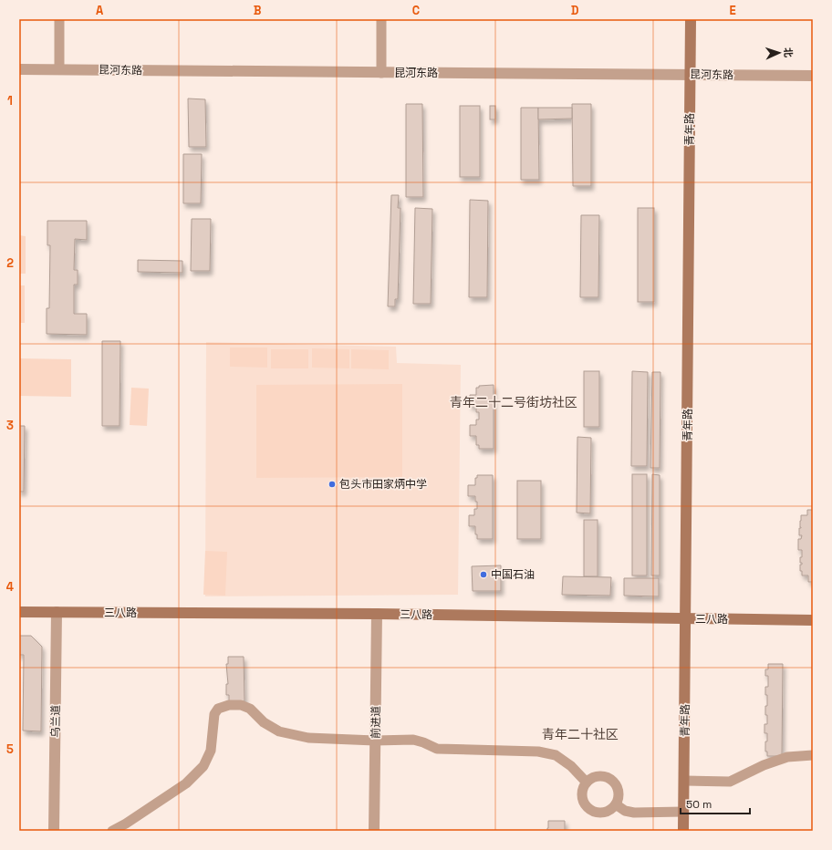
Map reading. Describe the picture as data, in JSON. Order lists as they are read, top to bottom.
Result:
{
  "streets": {
    "main road": ["青年路", "三八路"],
    "street": ["昆河东路", "乌兰道", "前进道"]
  },
  "crossings": [
    ["昆河东路", "青年路"],
    ["青年路", "三八路"],
    ["三八路", "乌兰道"],
    ["三八路", "前进道"]
  ],
  "districts": ["青年二十二号街坊社区", "青年二十社区"],
  "places": ["包头市田家炳中学", "中国石油"],
  "scale_bar": "50 m",
  "north": "right",
  "grid": {
    "columns": [
      "A",
      "B",
      "C",
      "D",
      "E"
    ],
    "rows": [
      "1",
      "2",
      "3",
      "4",
      "5"
    ]
  }
}
